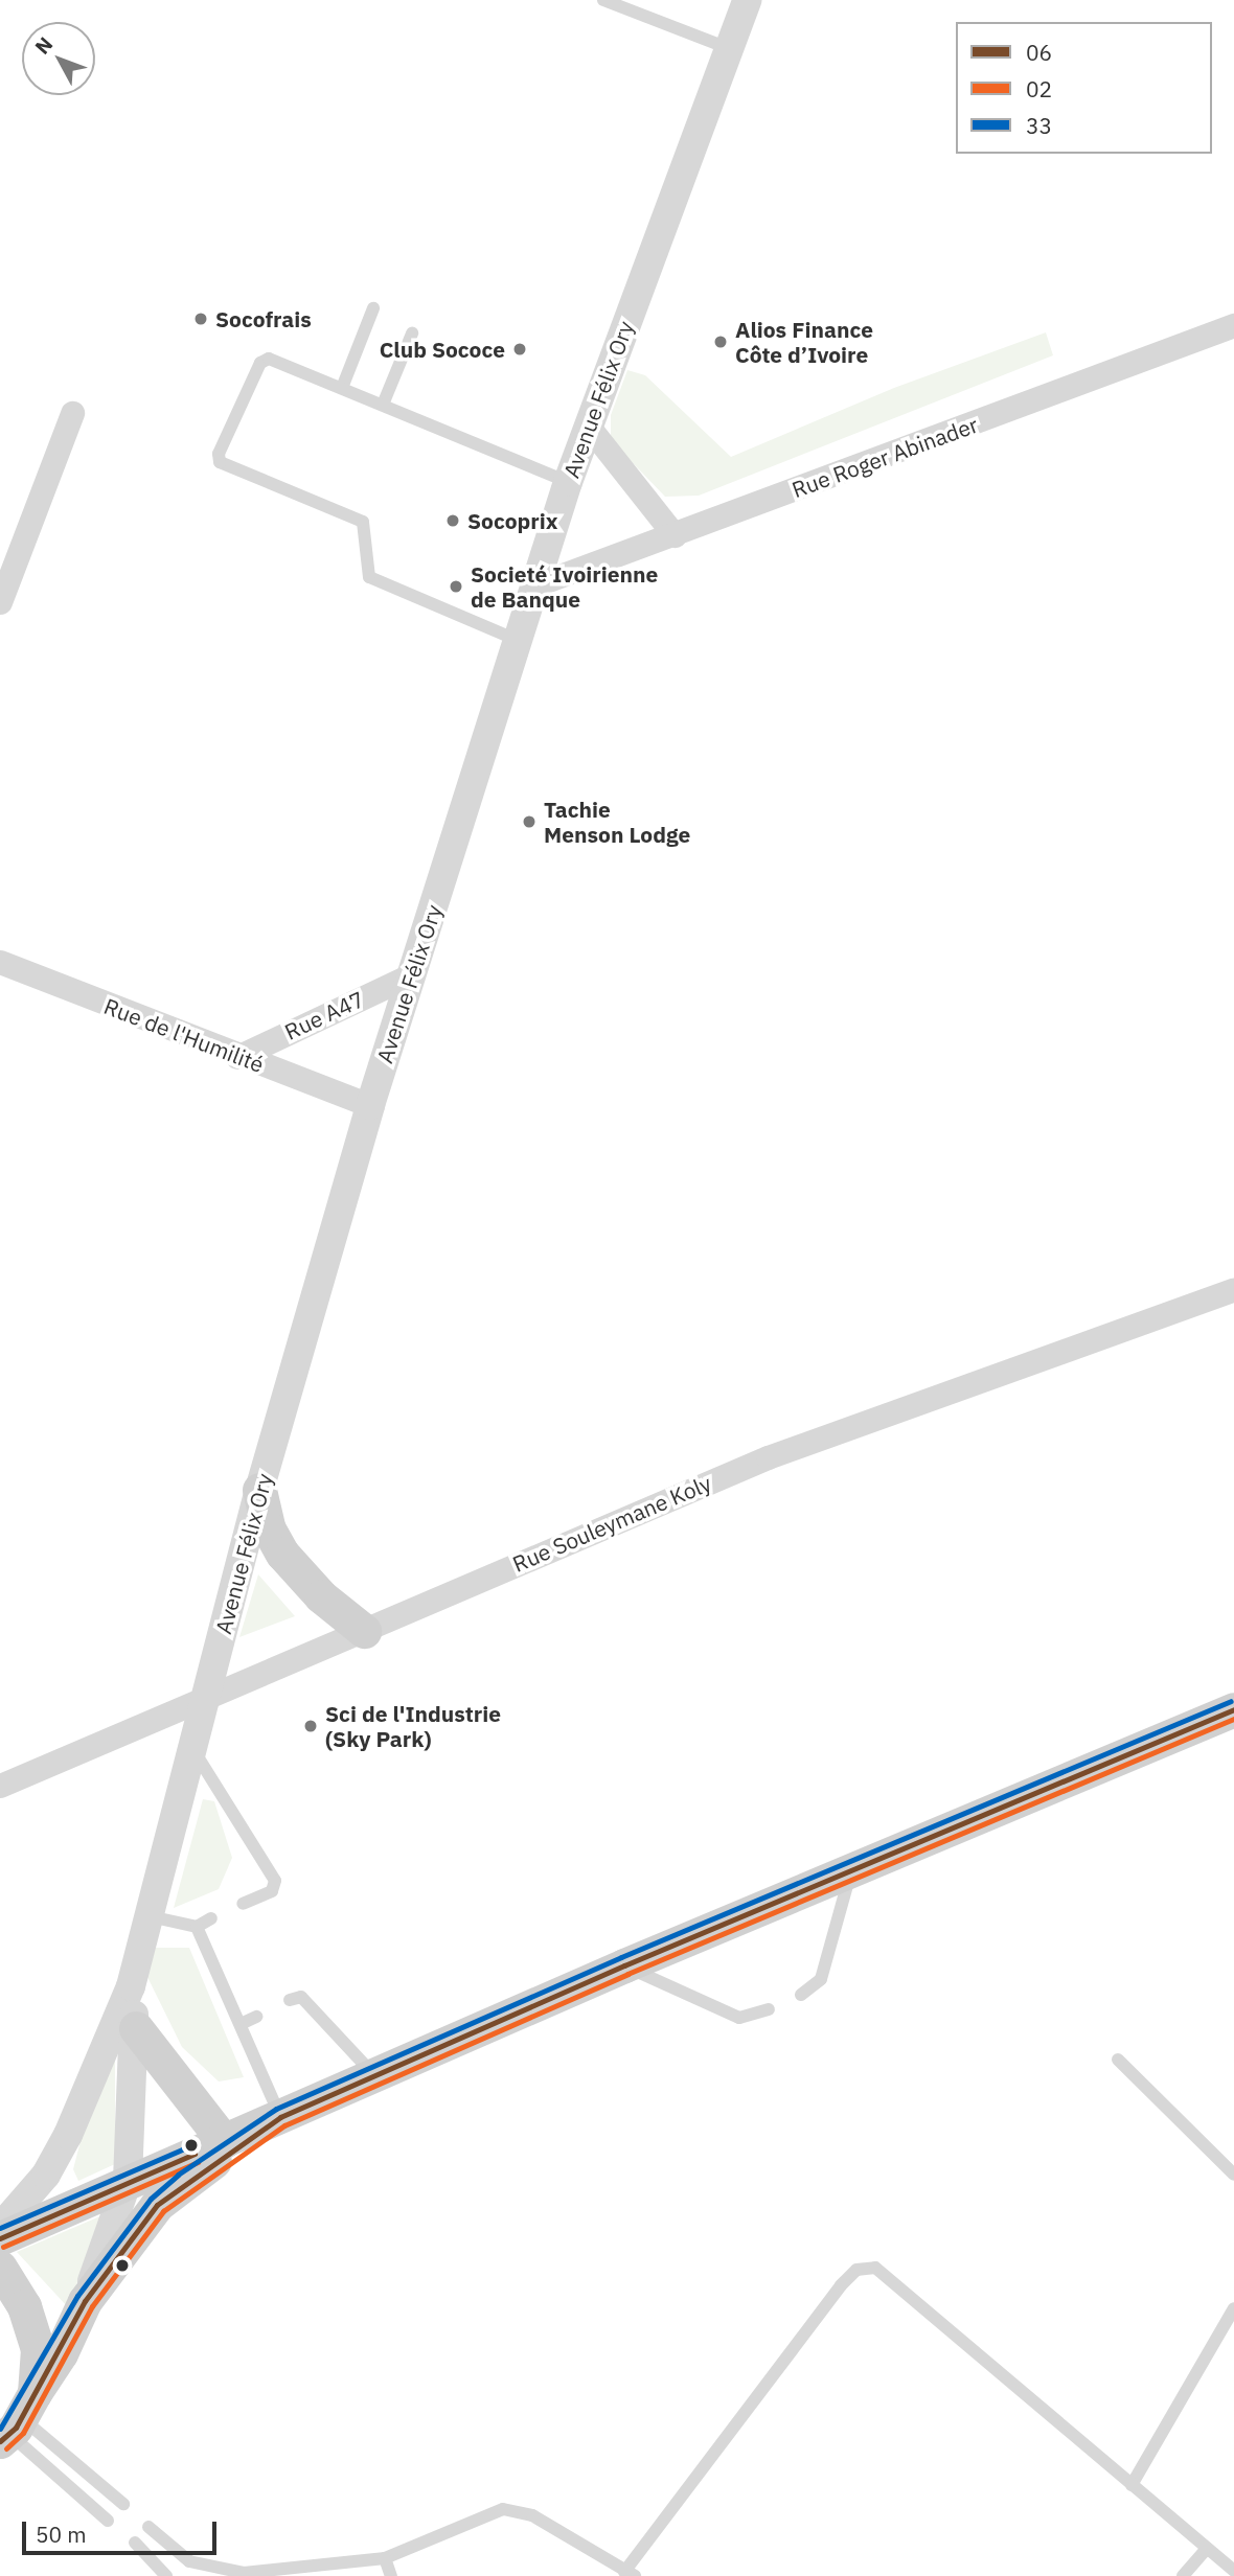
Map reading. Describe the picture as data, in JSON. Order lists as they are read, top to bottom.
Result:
{
  "streets": {
    "street": [
      "Avenue Félix Ory",
      "Rue Roger Abinader",
      "Rue A47",
      "Rue de l'Humilité",
      "Rue Souleymane Koly"
    ]
  },
  "crossings": [
    ["Avenue Félix Ory", "Rue Roger Abinader"],
    ["Avenue Félix Ory", "Rue A47"],
    ["Avenue Félix Ory", "Rue de l'Humilité"],
    ["Avenue Félix Ory", "Rue Souleymane Koly"],
    ["Rue A47", "Rue de l'Humilité"]
  ],
  "places": [
    "Socofrais",
    "Alios Finance Côte d’Ivoire",
    "Club Sococe",
    "Socoprix",
    "Societé Ivoirienne de Banque",
    "Tachie Menson Lodge",
    "Sci de l'Industrie (Sky Park)"
  ],
  "lines": ["transit line 33", "transit line 06", "transit line 02"],
  "legend": ["06", "02", "33"],
  "scale_bar": "50 m",
  "north": "top left"
}
